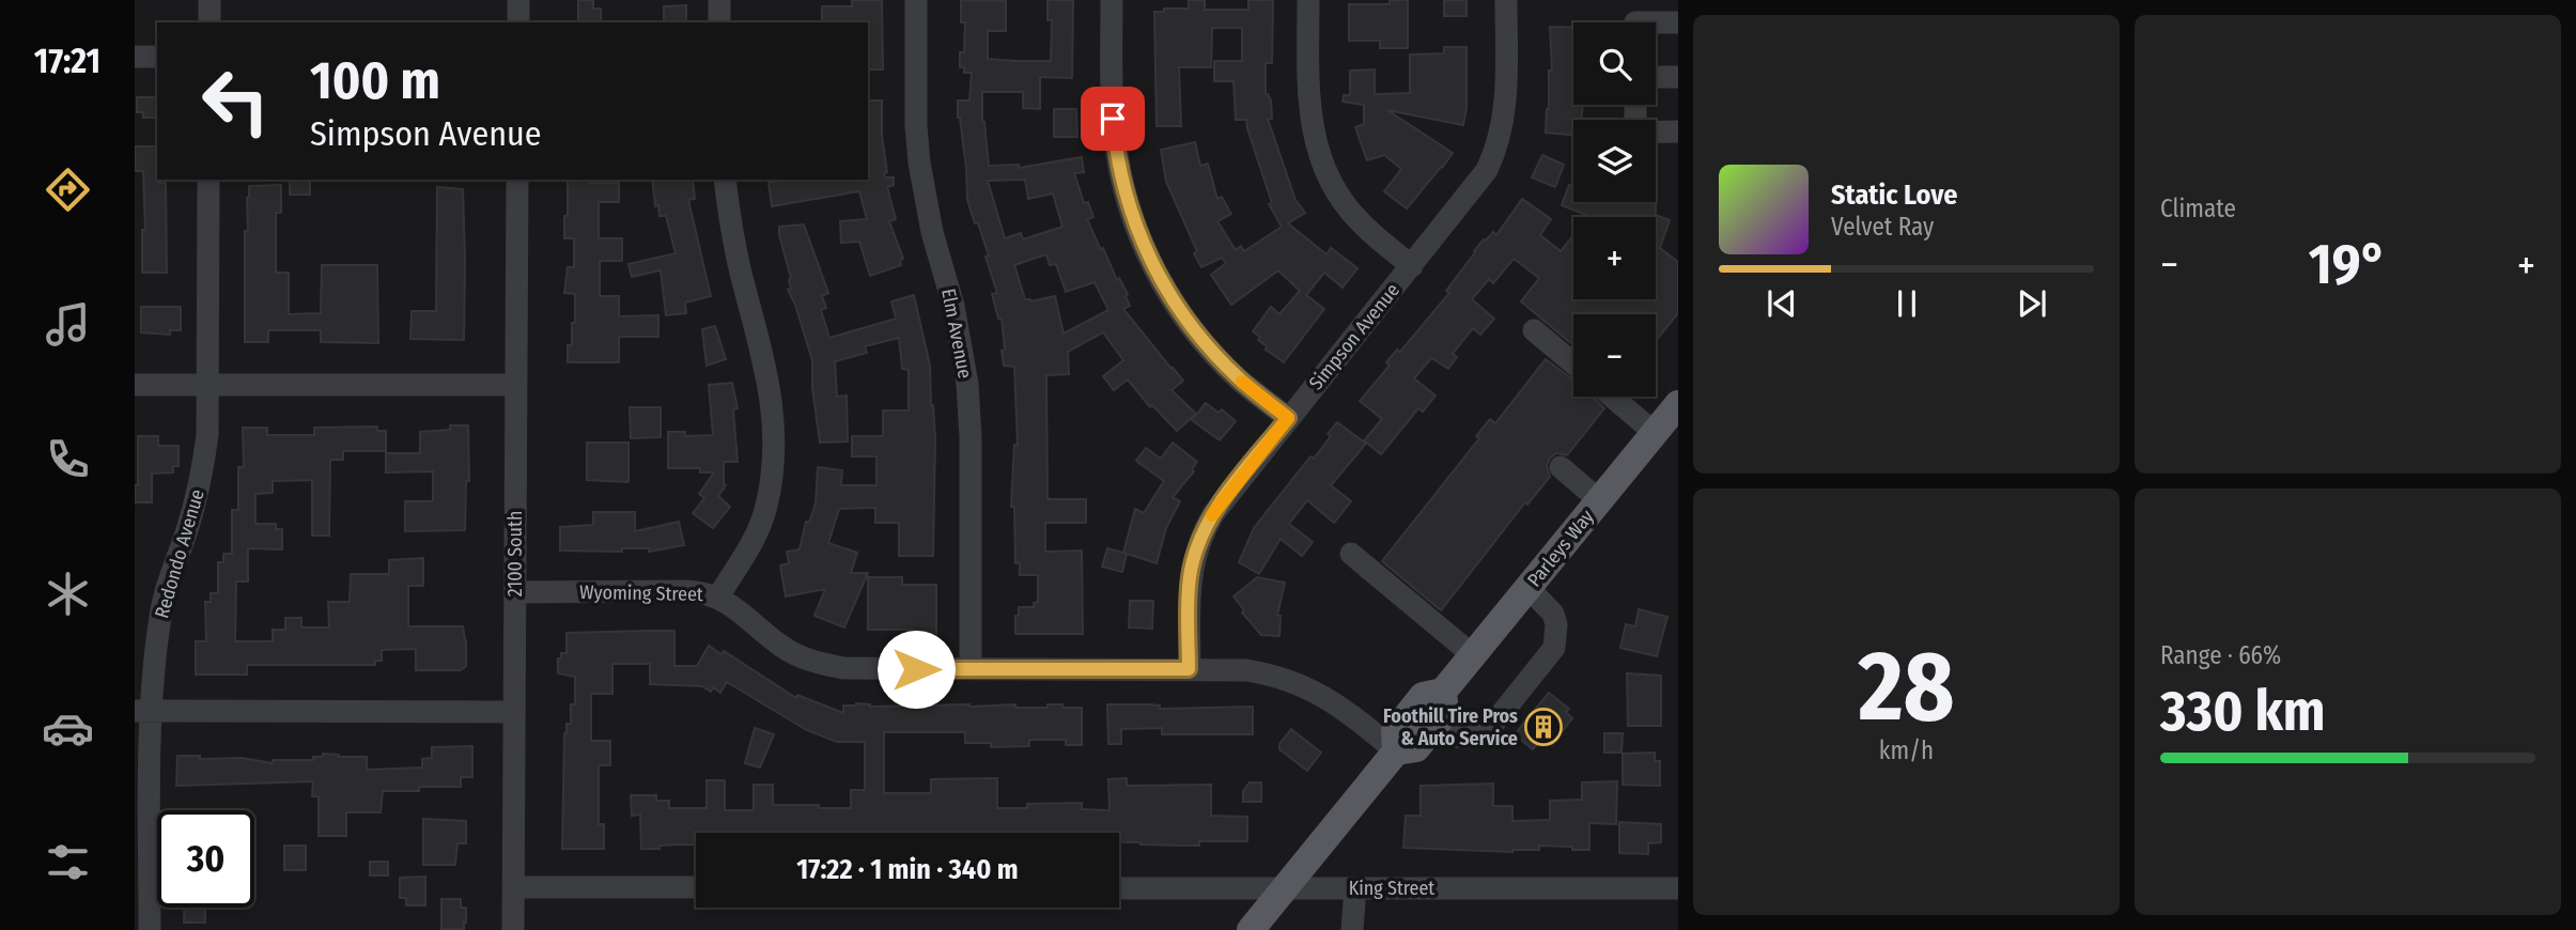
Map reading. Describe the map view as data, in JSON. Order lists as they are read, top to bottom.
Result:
{
  "streets": {
    "main road": ["Parleys Way"],
    "street": [
      "Elm Avenue",
      "Simpson Avenue",
      "Redondo Avenue",
      "2100 South",
      "Wyoming Street",
      "King Street"
    ]
  },
  "crossings": [
    ["Elm Avenue", "Wyoming Street"],
    ["Simpson Avenue", "Wyoming Street"],
    ["Parleys Way", "Wyoming Street"],
    ["Parleys Way", "King Street"],
    ["2100 South", "Wyoming Street"]
  ],
  "places": {
    "building": ["Foothill Tire Pros & Auto Service"]
  },
  "page": {
    "tabs": "17:21",
    "tile": [
      "Climate",
      ["28", "km/h"],
      ["Range · 66%", "330 km"]
    ],
    "map_buttons": ["+", "−"],
    "turn": ["100 m", "Simpson Avenue"],
    "song": ["Static Love", "Velvet Ray"],
    "heat": ["−", "19°", "+"],
    "limit": "30",
    "trip": "17:22 · 1 min · 340 m"
  }
}
